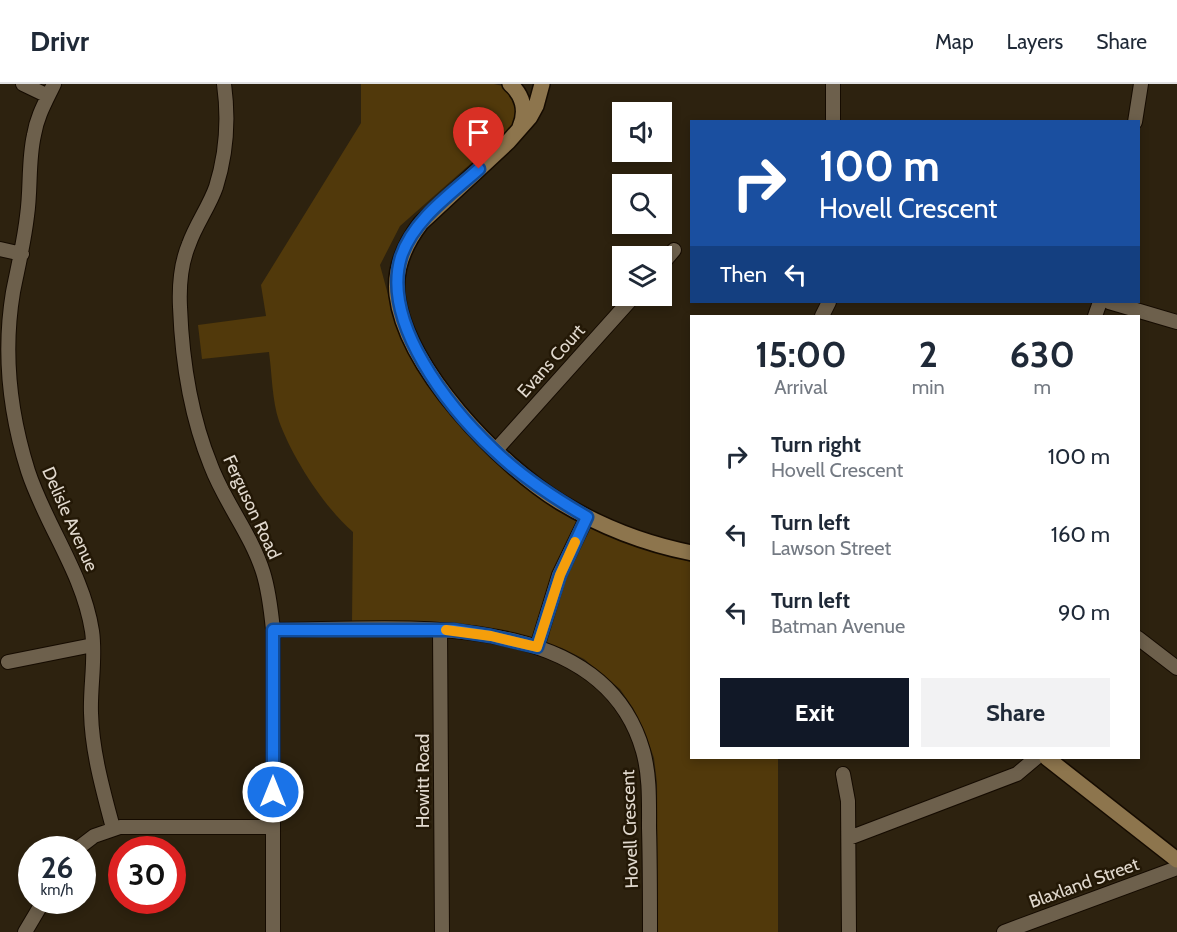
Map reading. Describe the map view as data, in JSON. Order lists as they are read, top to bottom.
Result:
{
  "streets": {
    "street": [
      "Evans Court",
      "Ferguson Road",
      "Delisle Avenue",
      "Howitt Road",
      "Hovell Crescent",
      "Blaxland Street"
    ]
  },
  "crossings": [
    ["Ferguson Road", "Hovell Crescent"],
    ["Howitt Road", "Hovell Crescent"]
  ],
  "page": {
    "header": "Drivr",
    "nav": ["Map", "Layers", "Share"],
    "turn": ["100 m", "Hovell Crescent"],
    "then": "Then",
    "eta": [
      "15:00",
      "Arrival",
      "2",
      "min",
      "630",
      "m"
    ],
    "list": [
      {
        "name": "Turn right",
        "note": "Hovell Crescent",
        "value": "100 m"
      },
      {
        "name": "Turn left",
        "note": "Lawson Street",
        "value": "160 m"
      },
      {
        "name": "Turn left",
        "note": "Batman Avenue",
        "value": "90 m"
      }
    ],
    "buttons": ["Exit", "Share"],
    "speed": "26 km/h",
    "limit": "30"
  }
}
